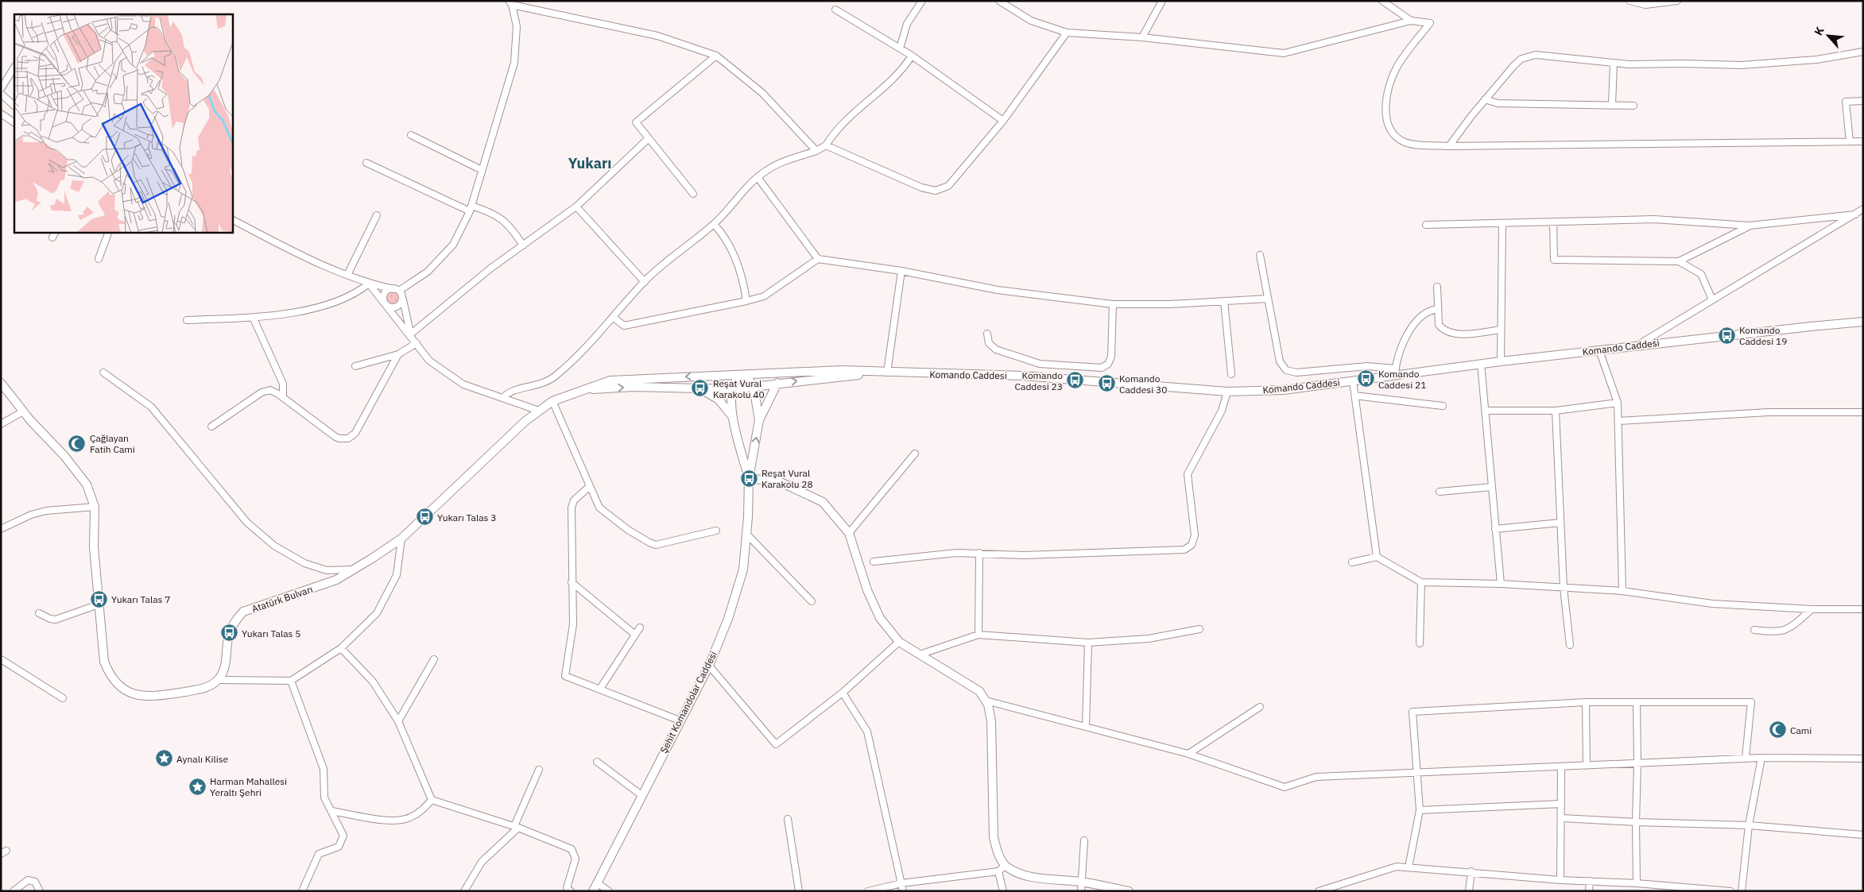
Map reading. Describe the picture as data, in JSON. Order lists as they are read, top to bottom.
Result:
{
  "streets": {
    "street": ["Komando Caddesi", "Atatürk Bulvarı", "Şehit Komandolar Caddesi"]
  },
  "districts": ["Yukarı"],
  "places": {
    "bus stop": [
      "Komando Caddesi 19",
      "Komando Caddesi 21",
      "Komando Caddesi 23",
      "Komando Caddesi 30",
      "Reşat Vural Karakolu 40",
      "Reşat Vural Karakolu 28",
      "Yukarı Talas 3",
      "Yukarı Talas 7",
      "Yukarı Talas 5"
    ],
    "mosque": ["Çağlayan Fatih Cami", "Cami"],
    "place": ["Aynalı Kilise", "Harman Mahallesi Yeraltı Şehri"]
  },
  "north": "top left"
}
